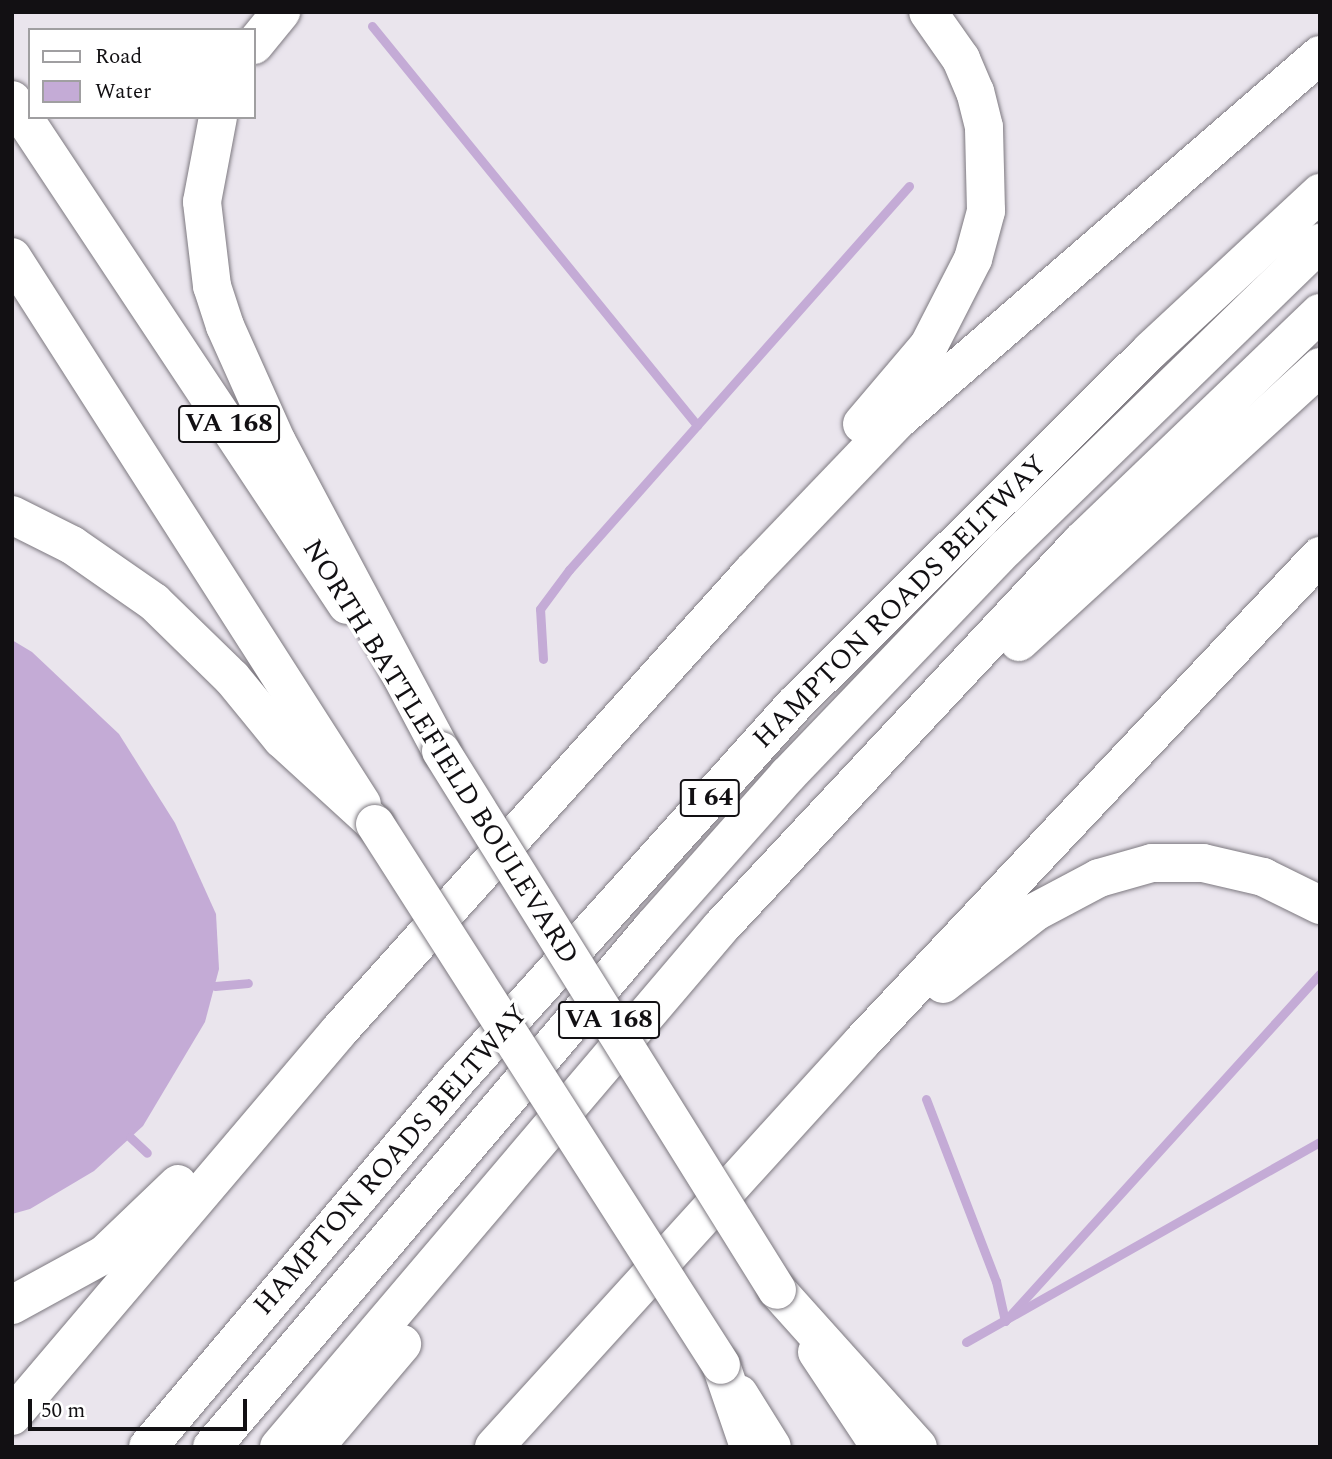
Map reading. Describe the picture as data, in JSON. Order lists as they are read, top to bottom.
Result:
{
  "streets": {
    "main road": [
      "VA 168",
      "HAMPTON ROADS BELTWAY",
      "NORTH BATTLEFIELD BOULEVARD",
      "I 64"
    ]
  },
  "legend": ["Road", "Water"],
  "scale_bar": "50 m"
}
